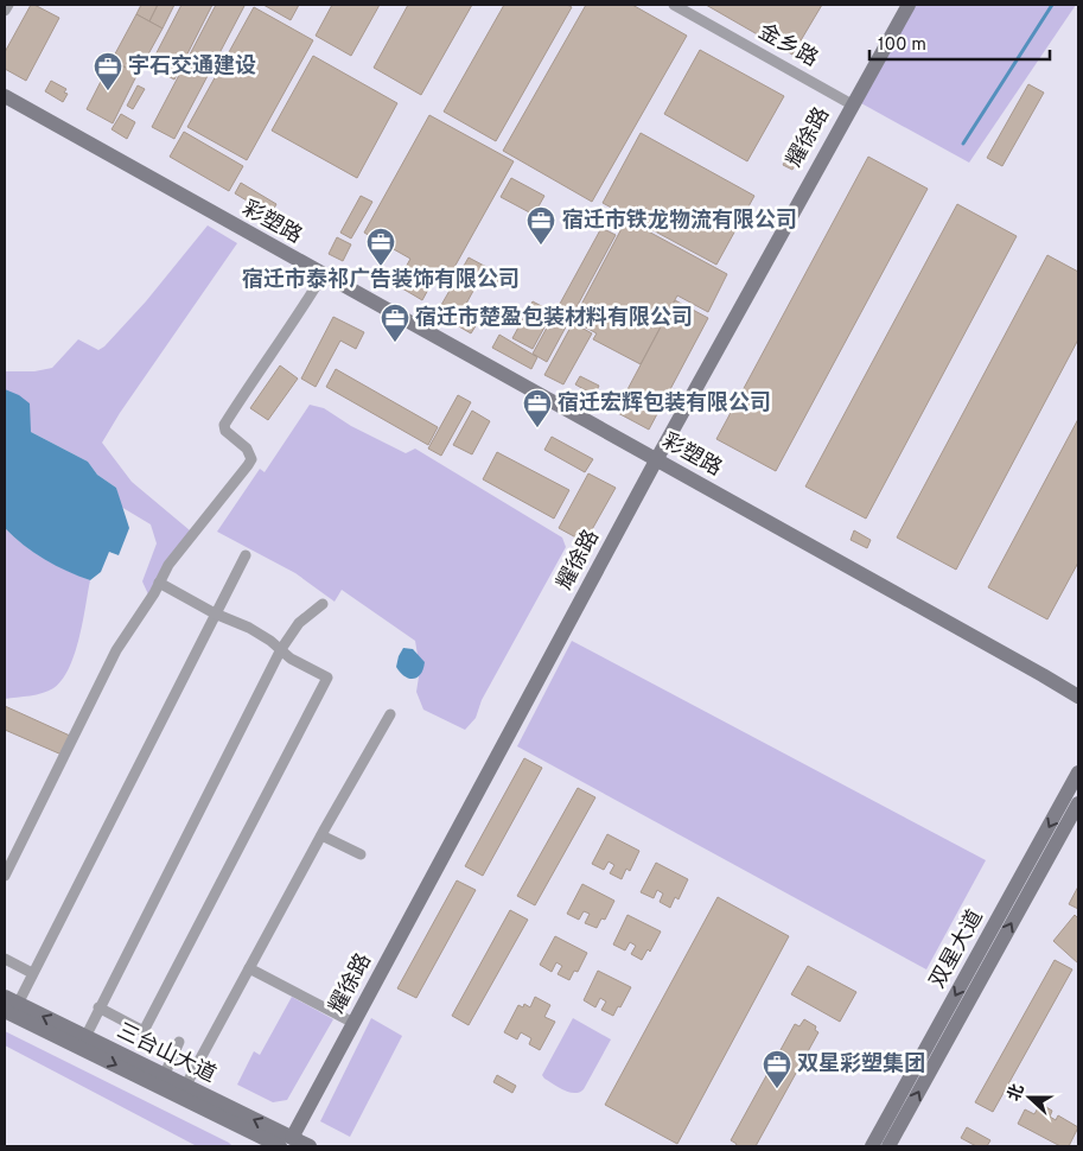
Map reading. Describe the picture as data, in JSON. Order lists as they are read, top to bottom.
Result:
{
  "streets": {
    "street": [
      "金乡路",
      "耀徐路",
      "彩塑路",
      "双星大道",
      "三台山大道"
    ]
  },
  "crossings": [
    ["金乡路", "耀徐路"],
    ["耀徐路", "彩塑路"],
    ["耀徐路", "三台山大道"]
  ],
  "places": {
    "office": [
      "宇石交通建设",
      "宿迁市铁龙物流有限公司",
      "宿迁市泰祁广告装饰有限公司",
      "宿迁市楚盈包装材料有限公司",
      "宿迁宏辉包装有限公司",
      "双星彩塑集团"
    ]
  },
  "scale_bar": "100 m",
  "north": "left"
}
